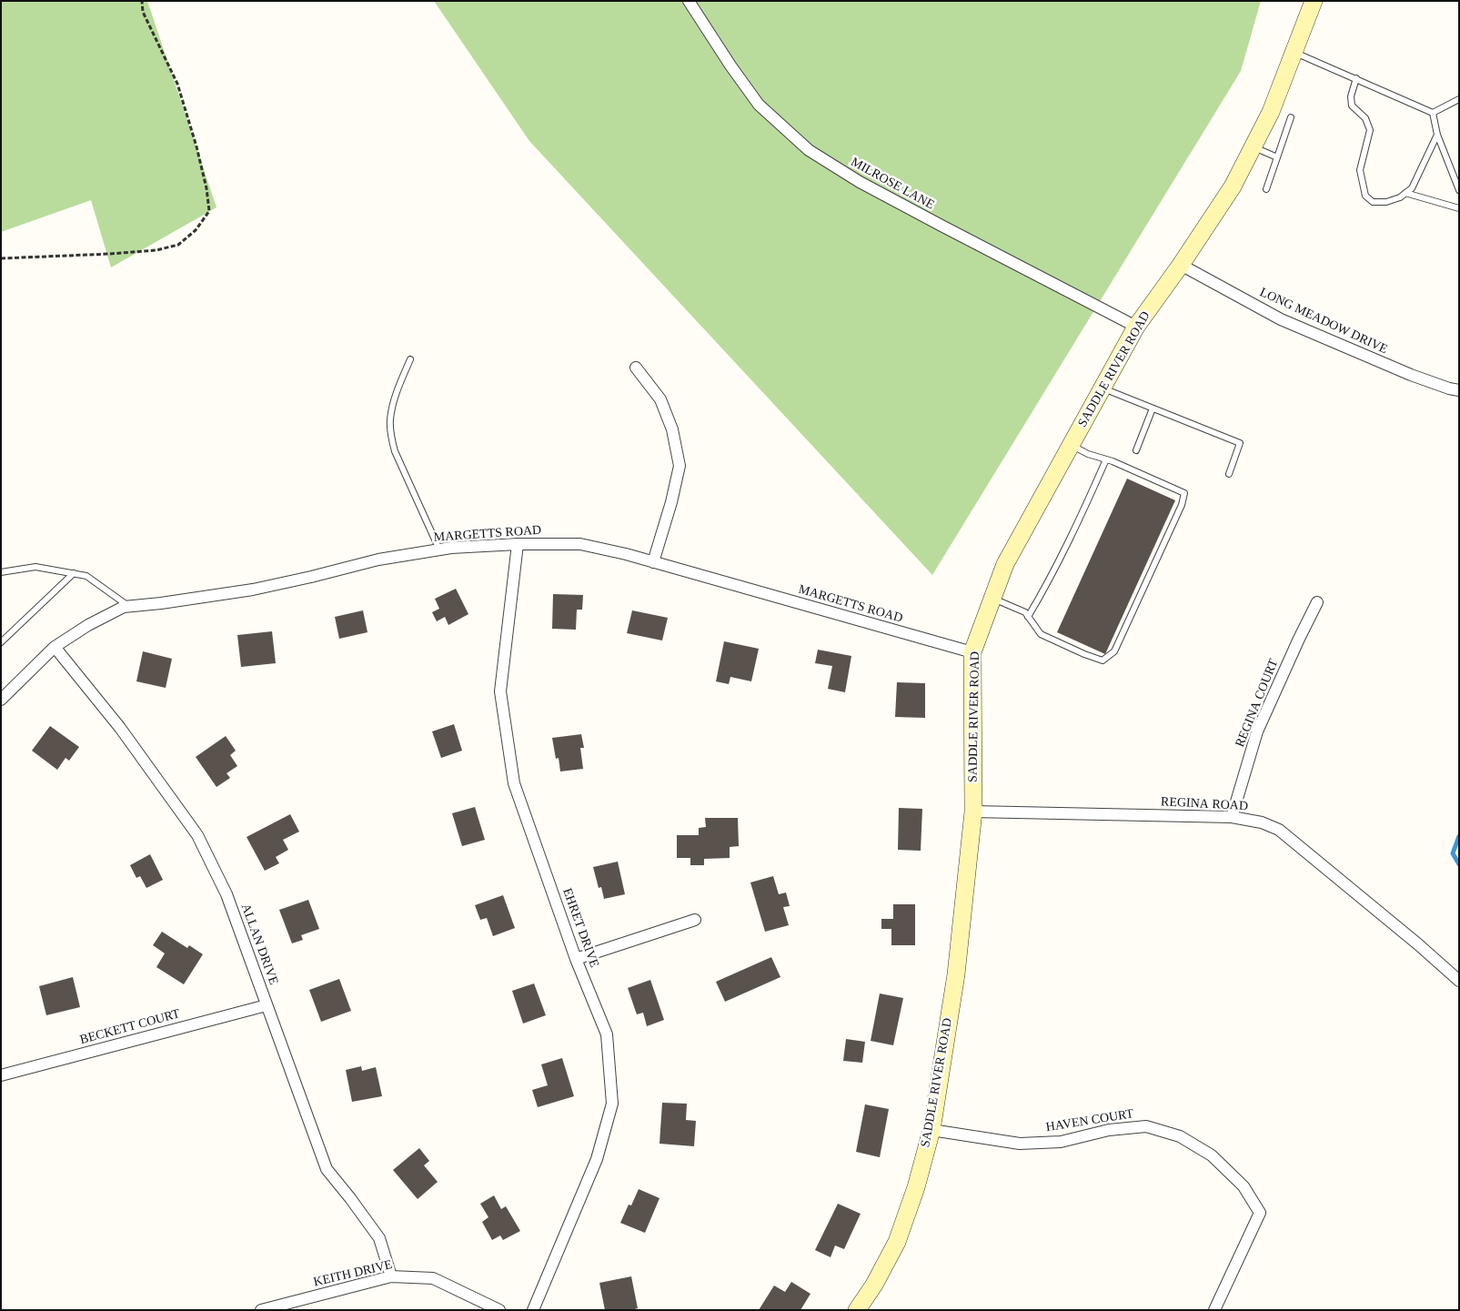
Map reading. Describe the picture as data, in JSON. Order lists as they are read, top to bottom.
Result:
{
  "streets": {
    "main road": ["SADDLE RIVER ROAD"],
    "street": [
      "MILROSE LANE",
      "LONG MEADOW DRIVE",
      "MARGETTS ROAD",
      "REGINA COURT",
      "REGINA ROAD",
      "EHRET DRIVE",
      "ALLAN DRIVE",
      "BECKETT COURT",
      "HAVEN COURT",
      "KEITH DRIVE"
    ]
  },
  "crossings": [
    ["MILROSE LANE", "SADDLE RIVER ROAD"],
    ["LONG MEADOW DRIVE", "SADDLE RIVER ROAD"],
    ["SADDLE RIVER ROAD", "MARGETTS ROAD"],
    ["SADDLE RIVER ROAD", "REGINA ROAD"],
    ["SADDLE RIVER ROAD", "HAVEN COURT"],
    ["MARGETTS ROAD", "EHRET DRIVE"],
    ["MARGETTS ROAD", "ALLAN DRIVE"],
    ["REGINA COURT", "REGINA ROAD"],
    ["ALLAN DRIVE", "BECKETT COURT"],
    ["ALLAN DRIVE", "KEITH DRIVE"]
  ]
}
